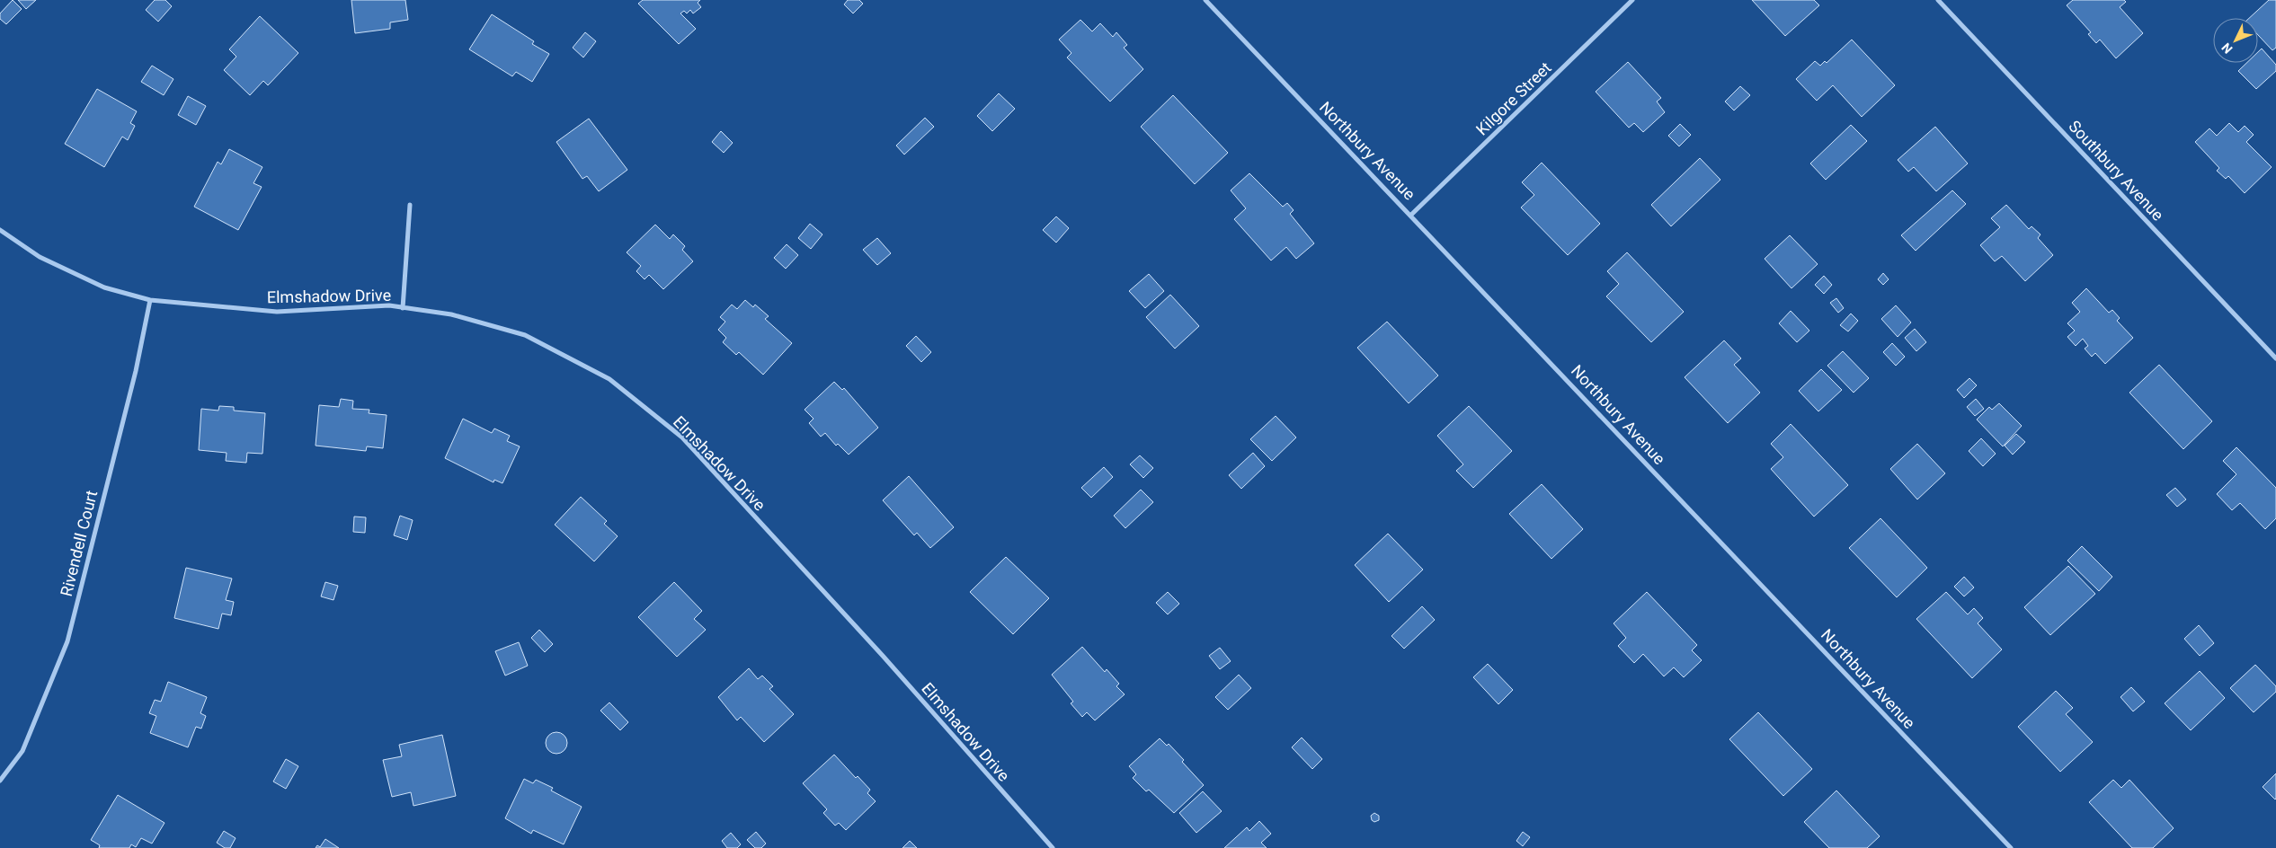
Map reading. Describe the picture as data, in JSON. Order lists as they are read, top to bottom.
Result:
{
  "streets": {
    "street": [
      "Kilgore Street",
      "Northbury Avenue",
      "Southbury Avenue",
      "Elmshadow Drive",
      "Rivendell Court"
    ]
  },
  "crossings": [
    ["Kilgore Street", "Northbury Avenue"],
    ["Elmshadow Drive", "Rivendell Court"]
  ],
  "north": "bottom left"
}
